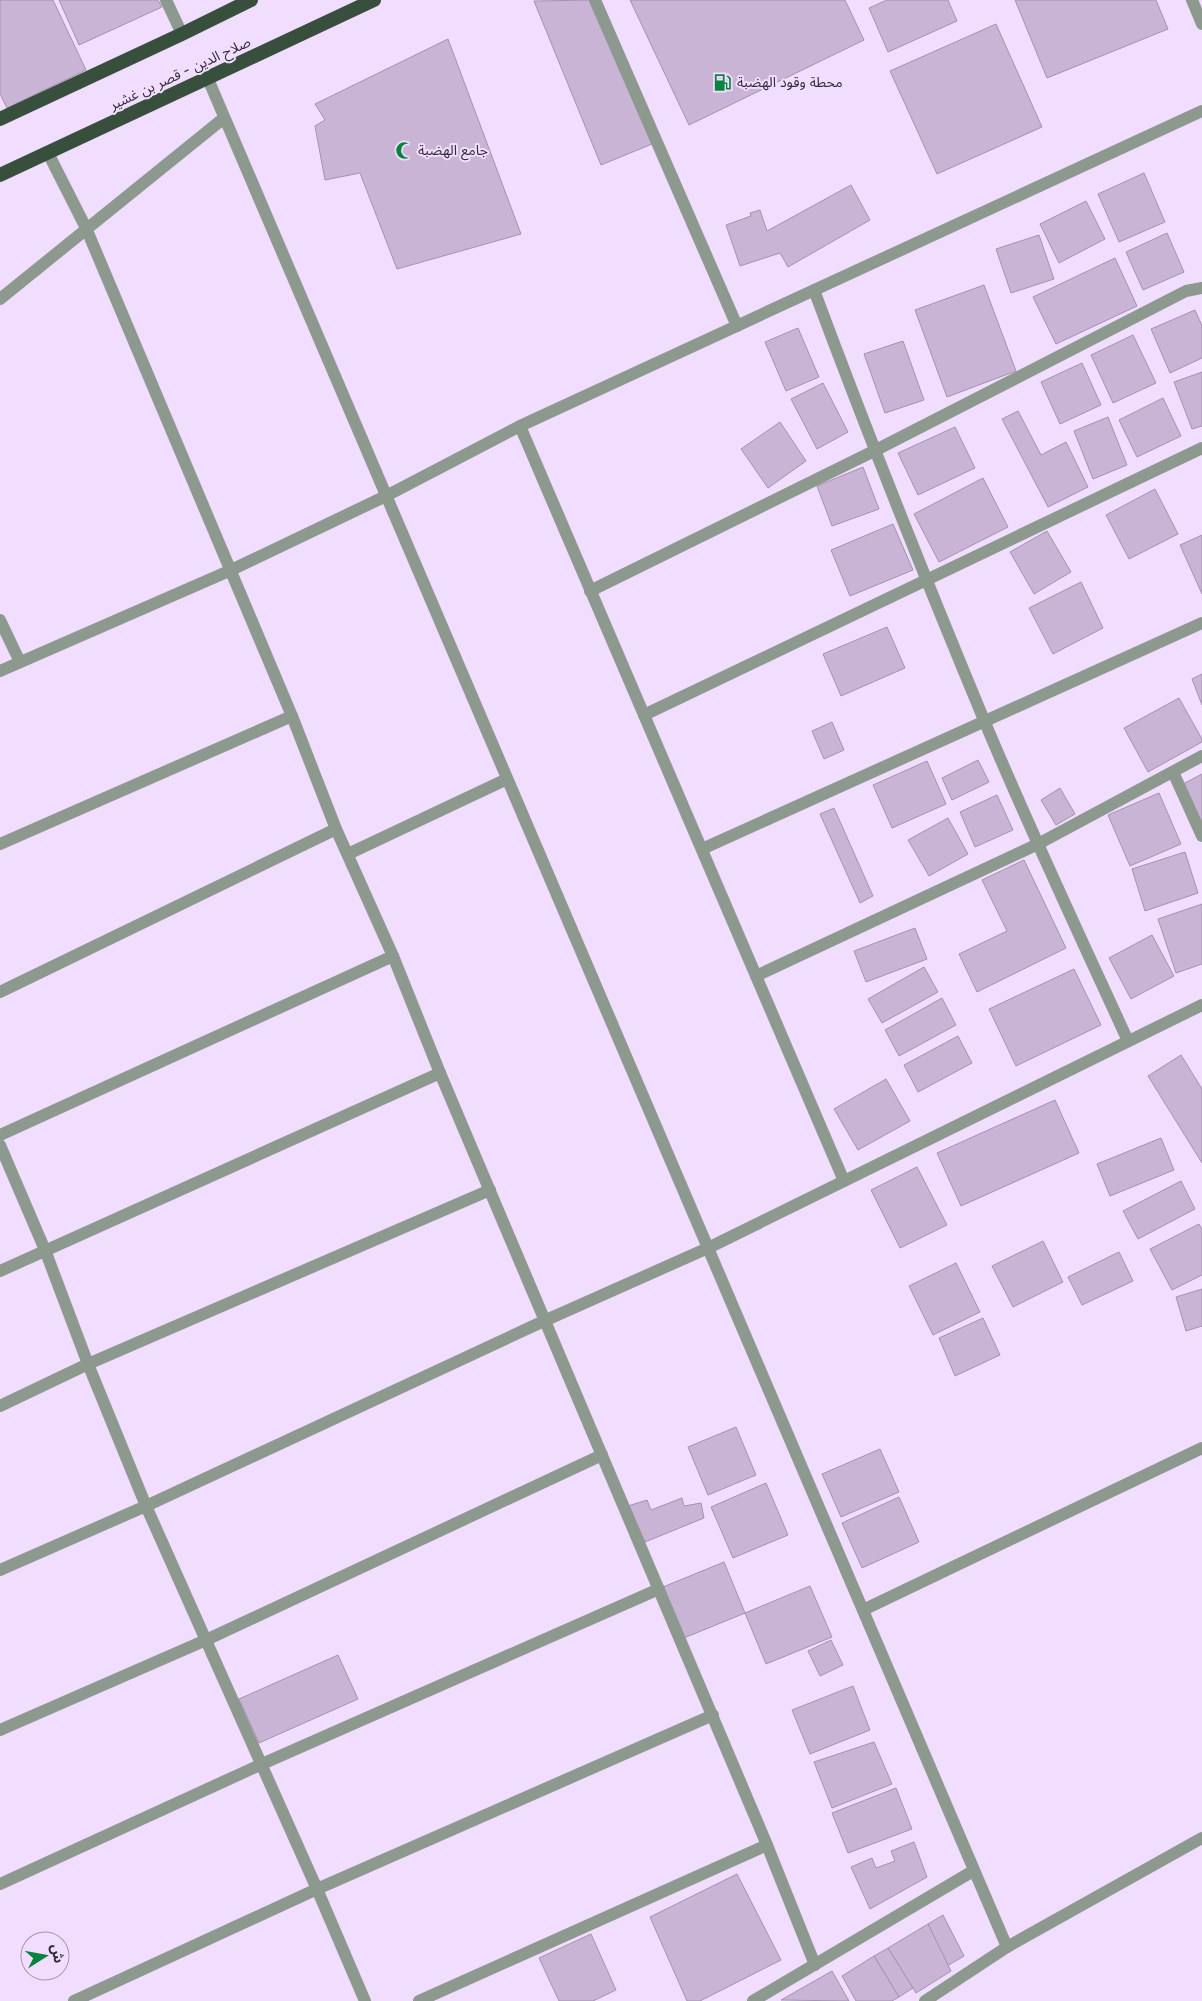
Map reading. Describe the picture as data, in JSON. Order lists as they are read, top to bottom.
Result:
{
  "streets": {
    "highway": ["صلاح الدين - قصر بن غشير"]
  },
  "places": {
    "fuel station": ["محطة وقود الهضبة"],
    "mosque": ["جامع الهضبة"]
  },
  "north": "right"
}
